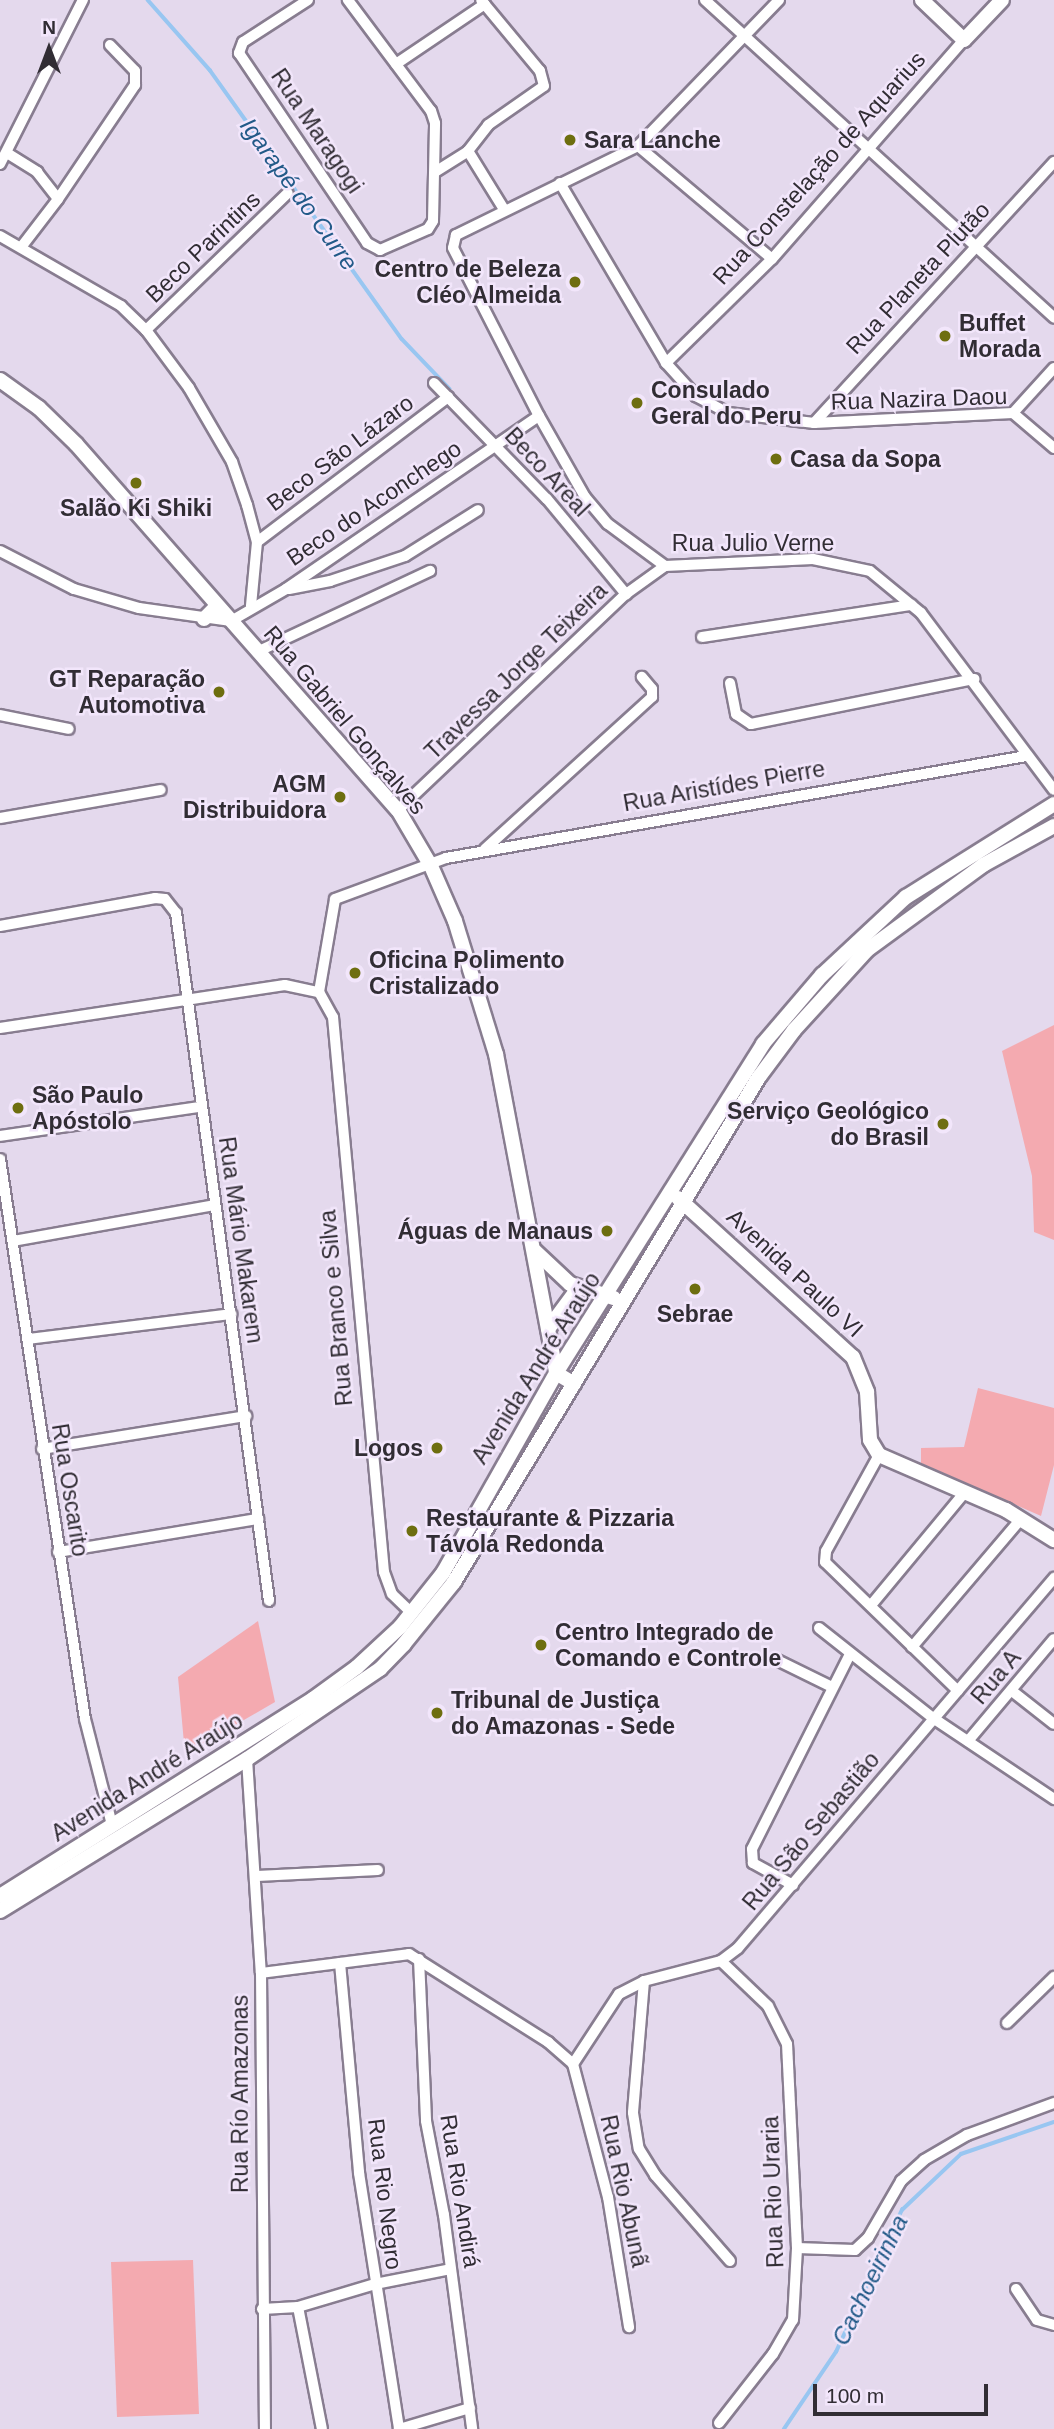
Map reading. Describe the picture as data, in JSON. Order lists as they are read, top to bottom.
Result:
{
  "streets": {
    "main road": [
      "Rua Constelação de Aquarius",
      "Rua Gabriel Gonçalves",
      "Avenida Paulo VI",
      "Avenida André Araújo"
    ],
    "street": [
      "Rua Maragogi",
      "Beco Parintins",
      "Rua Planeta Plutão",
      "Rua Nazira Daou",
      "Beco São Lázaro",
      "Beco Areal",
      "Beco do Aconchego",
      "Rua Julio Verne",
      "Travessa Jorge Teixeira",
      "Rua Aristídes Pierre",
      "Rua Mário Makarem",
      "Rua Branco e Silva",
      "Rua Oscarito",
      "Rua A",
      "Rua São Sebastião",
      "Rua Río Amazonas",
      "Rua Rio Andirá",
      "Rua Rio Abunã",
      "Rua Rio Uraria",
      "Rua Rio Negro"
    ]
  },
  "crossings": [
    ["Rua Constelação de Aquarius", "Rua Nazira Daou"],
    ["Rua Planeta Plutão", "Rua Nazira Daou"],
    ["Beco São Lázaro", "Beco Areal"],
    ["Beco Areal", "Beco do Aconchego"],
    ["Beco Areal", "Travessa Jorge Teixeira"],
    ["Beco do Aconchego", "Rua Julio Verne"],
    ["Beco do Aconchego", "Rua Gabriel Gonçalves"],
    ["Rua Julio Verne", "Travessa Jorge Teixeira"],
    ["Rua Julio Verne", "Rua Aristídes Pierre"],
    ["Travessa Jorge Teixeira", "Rua Gabriel Gonçalves"],
    ["Rua Gabriel Gonçalves", "Rua Aristídes Pierre"],
    ["Rua Gabriel Gonçalves", "Avenida André Araújo"],
    ["Rua Aristídes Pierre", "Rua Branco e Silva"],
    ["Avenida Paulo VI", "Avenida André Araújo"],
    ["Rua Branco e Silva", "Avenida André Araújo"],
    ["Avenida André Araújo", "Rua Oscarito"],
    ["Avenida André Araújo", "Rua Río Amazonas"],
    ["Rua São Sebastião", "Rua Rio Abunã"],
    ["Rua São Sebastião", "Rua Rio Uraria"]
  ],
  "water": ["Igarapé do Curre", "Cachoeirinha"],
  "places": [
    "Sara Lanche",
    "Centro de Beleza Cléo Almeida",
    "Buffet Morada",
    "Consulado Geral do Peru",
    "Casa da Sopa",
    "Salão Ki Shiki",
    "GT Reparação Automotiva",
    "AGM Distribuidora",
    "Oficina Polimento Cristalizado",
    "São Paulo Apóstolo",
    "Serviço Geológico do Brasil",
    "Águas de Manaus",
    "Sebrae",
    "Logos",
    "Restaurante & Pizzaria Távola Redonda",
    "Centro Integrado de Comando e Controle",
    "Tribunal de Justiça do Amazonas - Sede"
  ],
  "scale_bar": "100 m",
  "north": "top"
}
